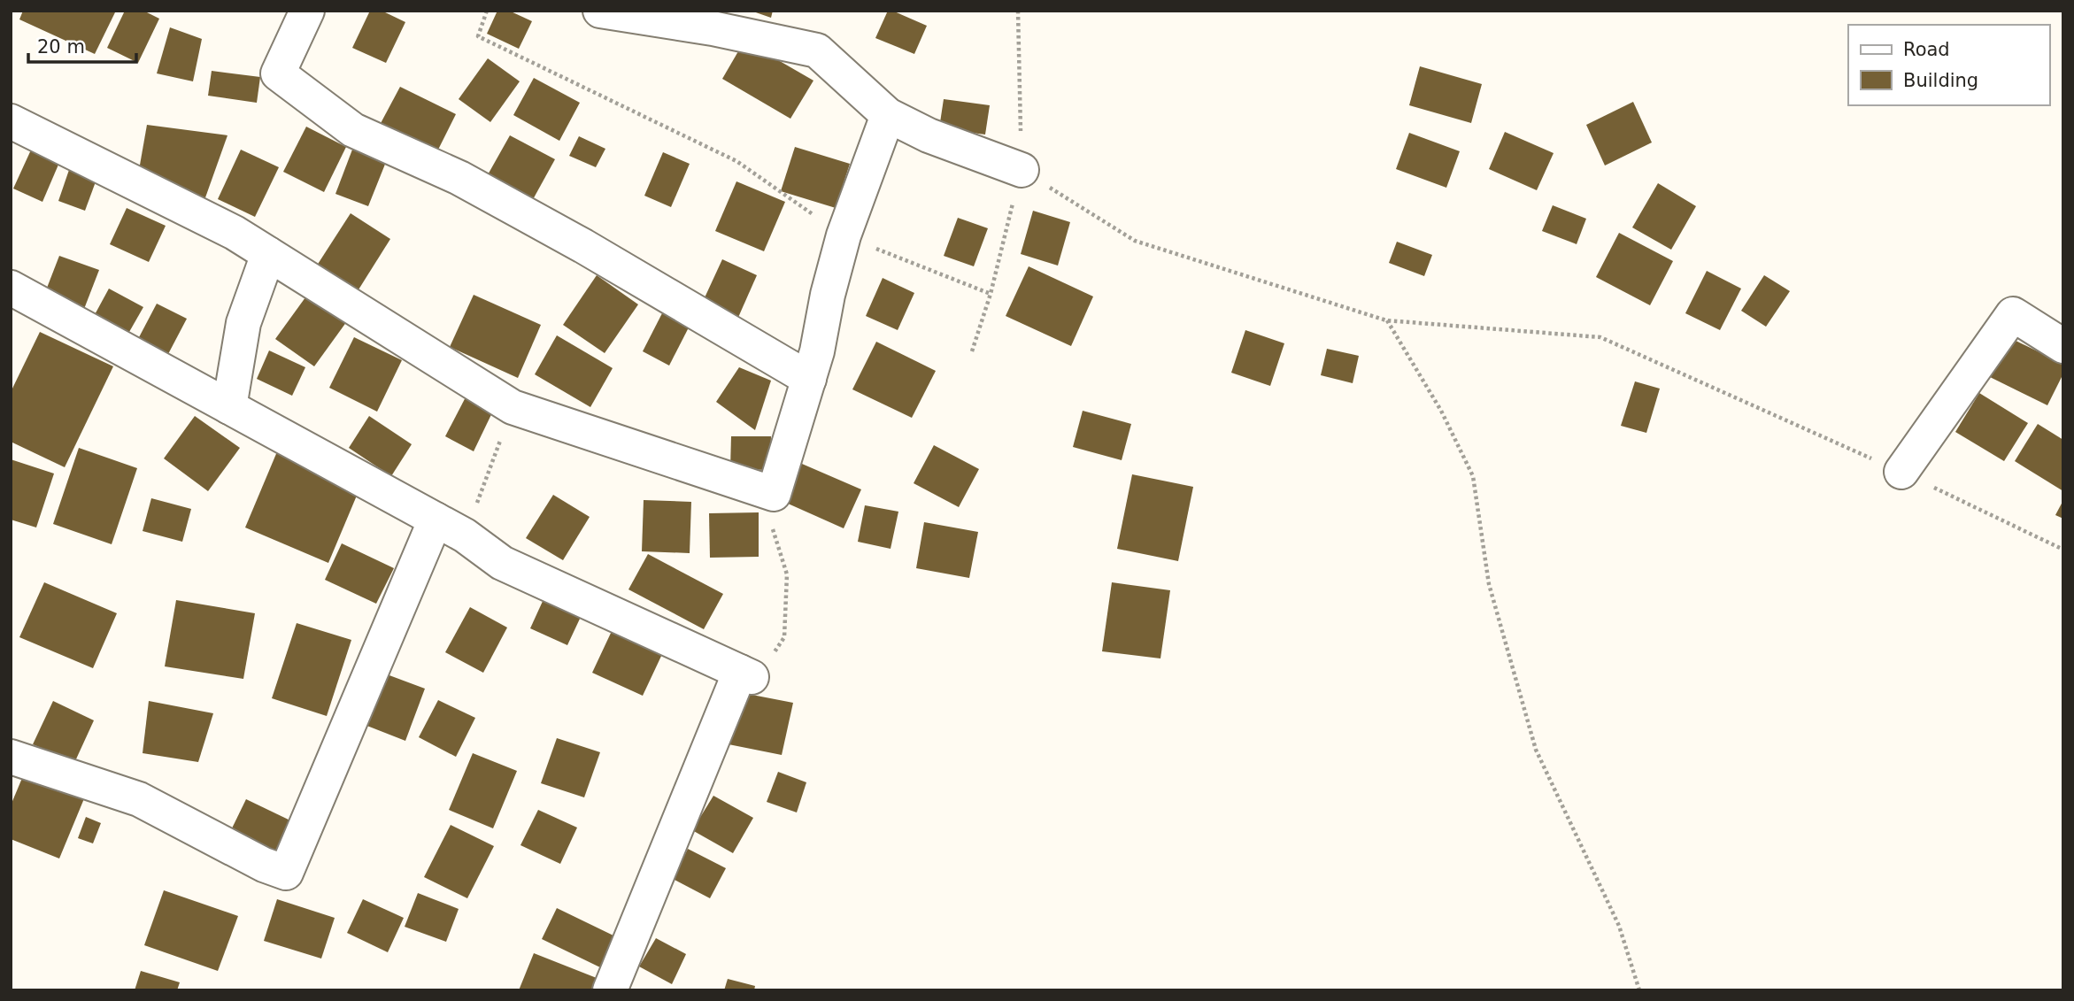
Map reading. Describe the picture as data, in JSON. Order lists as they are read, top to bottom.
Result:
{
  "legend": ["Road", "Building"],
  "scale_bar": "20 m"
}
